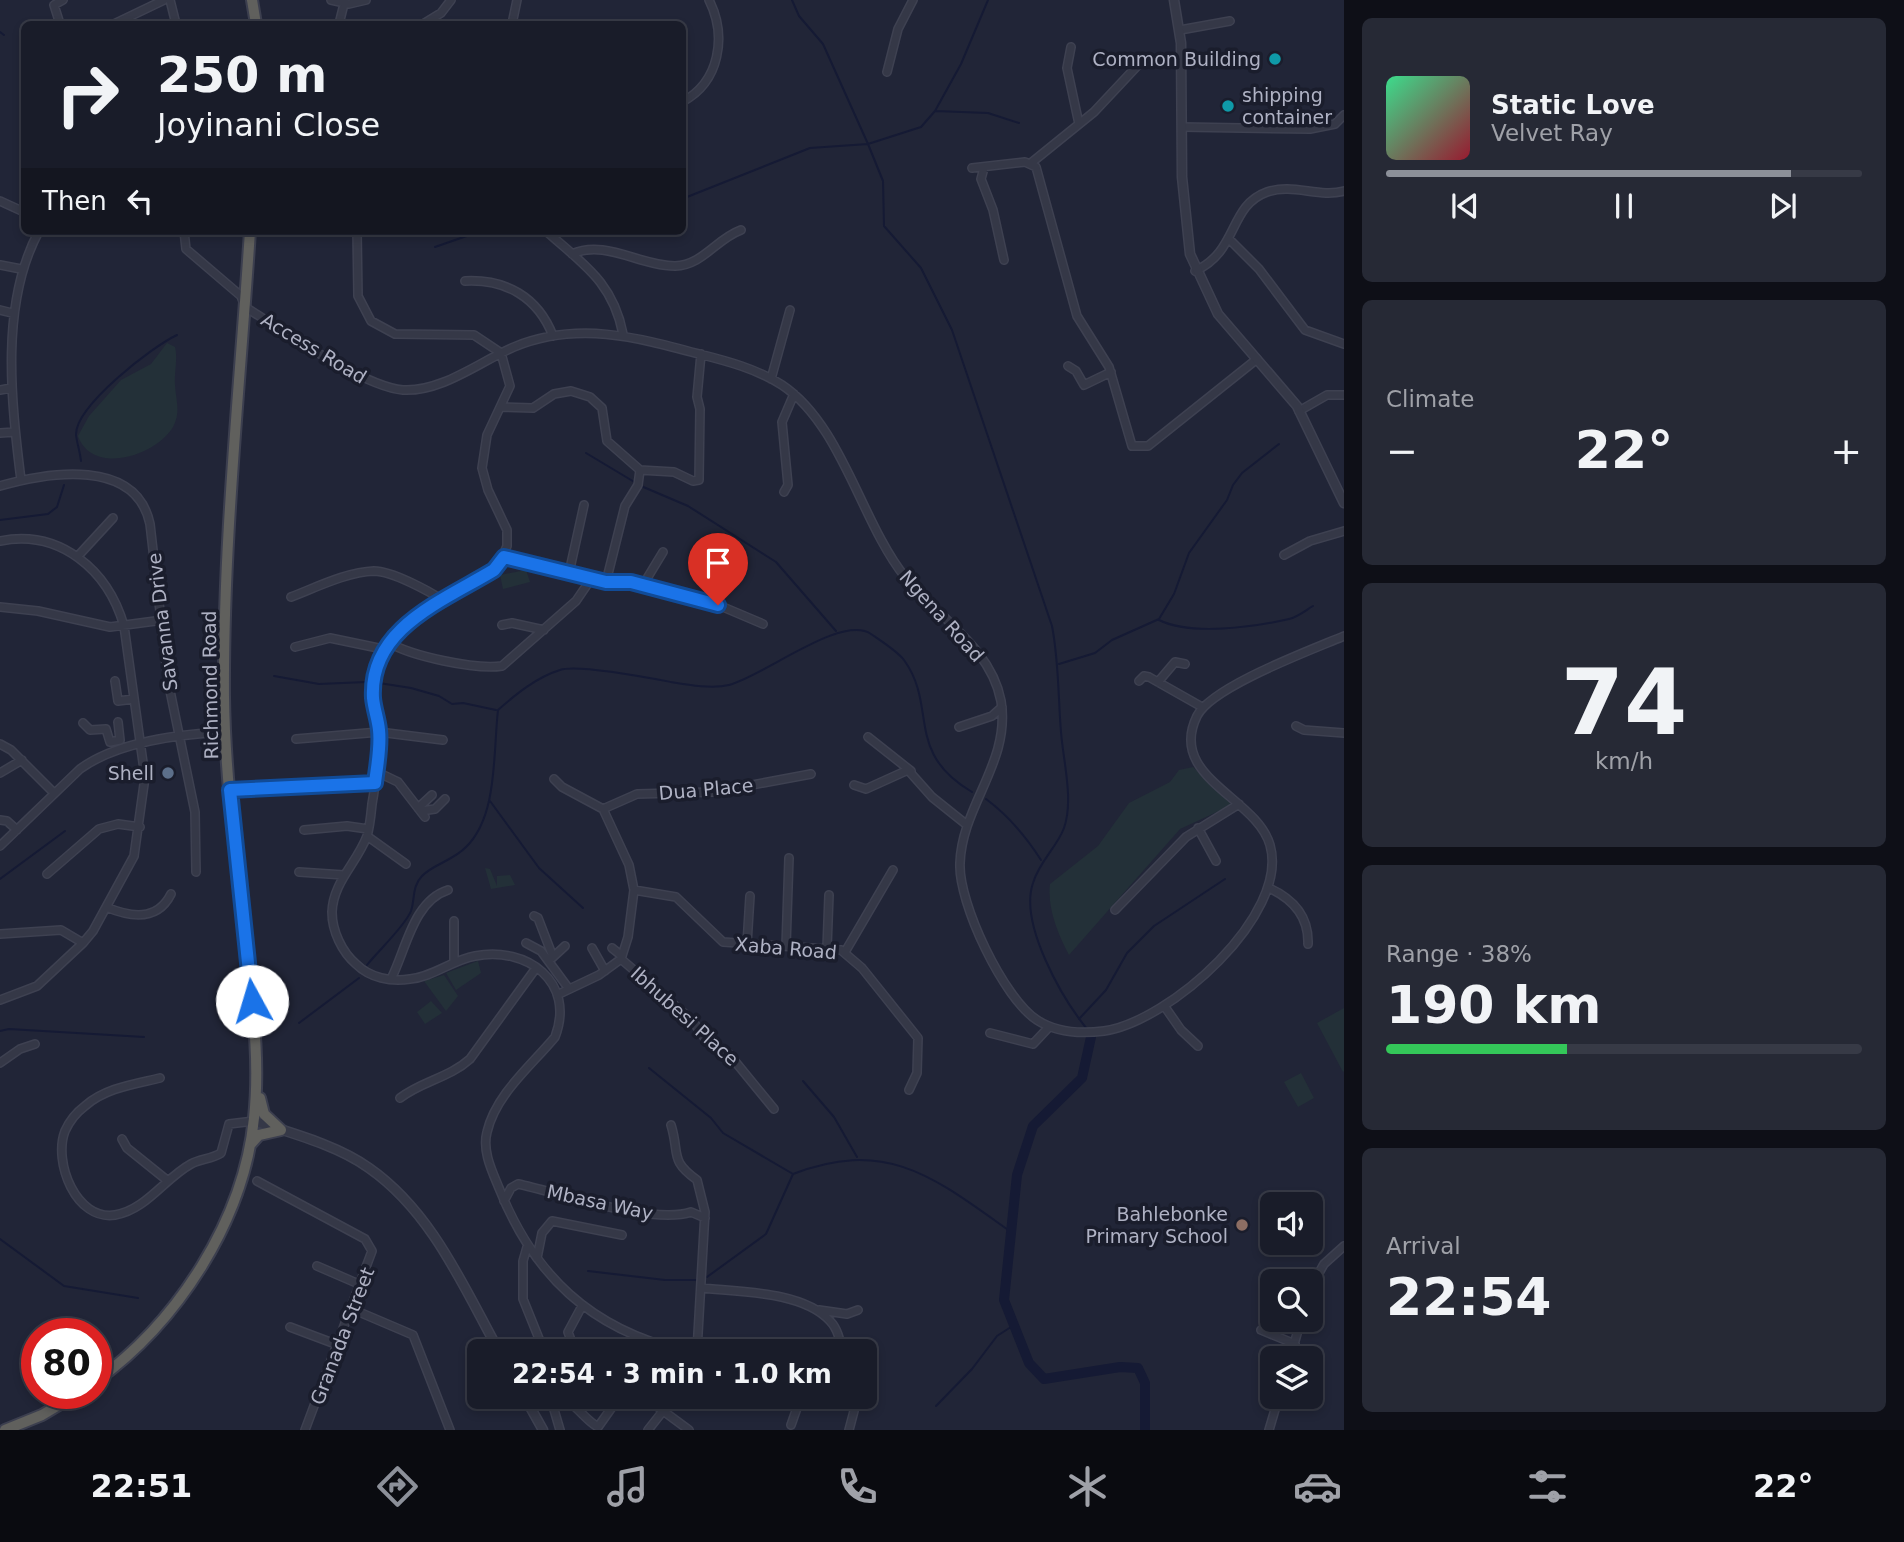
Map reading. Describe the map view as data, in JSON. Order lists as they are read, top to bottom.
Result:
{
  "streets": {
    "highway": ["Richmond Road"],
    "street": [
      "Access Road",
      "Ngena Road",
      "Savanna Drive",
      "Dua Place",
      "Xaba Road",
      "Ibhubesi Place",
      "Mbasa Way",
      "Granada Street"
    ]
  },
  "crossings": [
    ["Access Road", "Ngena Road"],
    ["Access Road", "Richmond Road"]
  ],
  "places": [
    "Common Building",
    "shipping container",
    "Shell",
    "Bahlebonke Primary School"
  ],
  "page": {
    "turn": ["250 m", "Joyinani Close"],
    "song": ["Static Love", "Velvet Ray"],
    "then": "Then",
    "tile": [
      "Climate",
      ["74", "km/h"],
      ["Range · 38%", "190 km"],
      ["Arrival", "22:54"]
    ],
    "heat": ["−", "22°", "+"],
    "limit": "80",
    "trip": "22:54 · 3 min · 1.0 km",
    "tabs": ["22:51", "22°"]
  }
}
